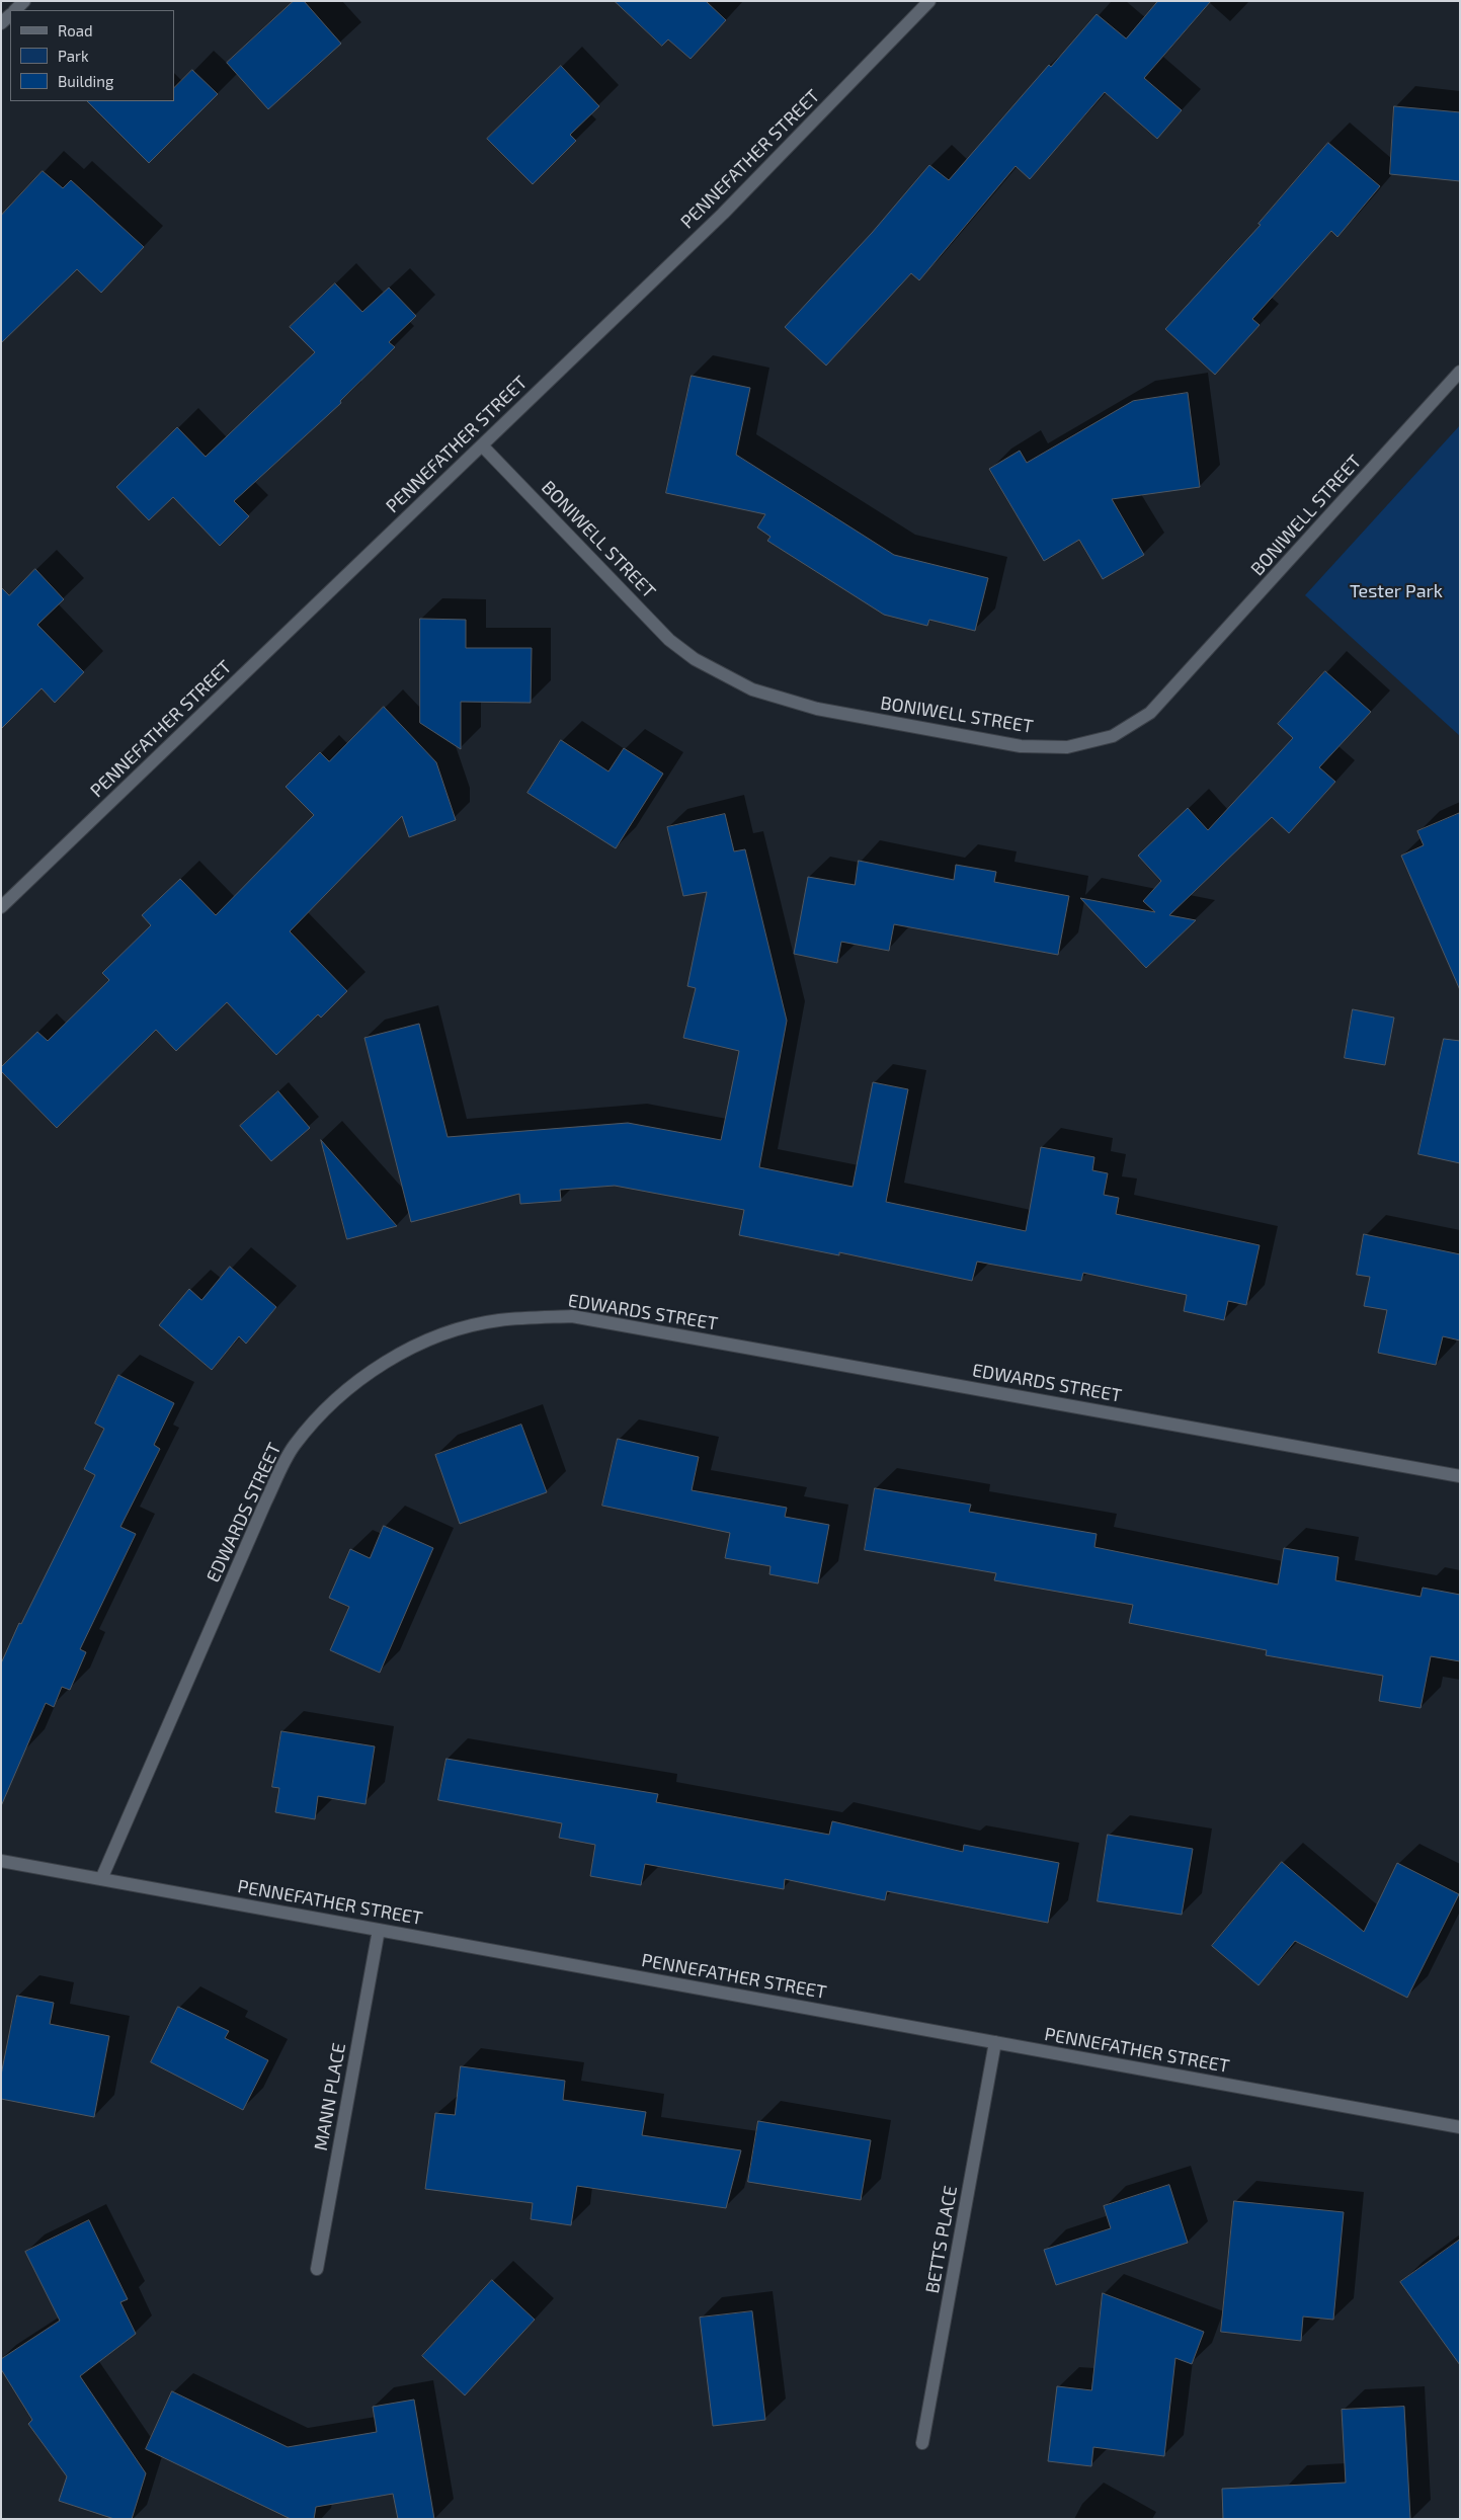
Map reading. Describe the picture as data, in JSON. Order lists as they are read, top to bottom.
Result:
{
  "streets": {
    "street": [
      "PENNEFATHER STREET",
      "BONIWELL STREET",
      "EDWARDS STREET",
      "MANN PLACE",
      "BETTS PLACE"
    ]
  },
  "crossings": [
    ["PENNEFATHER STREET", "BONIWELL STREET"],
    ["PENNEFATHER STREET", "EDWARDS STREET"],
    ["PENNEFATHER STREET", "MANN PLACE"],
    ["PENNEFATHER STREET", "BETTS PLACE"]
  ],
  "parks": ["Tester Park"],
  "legend": ["Road", "Park", "Building"]
}
